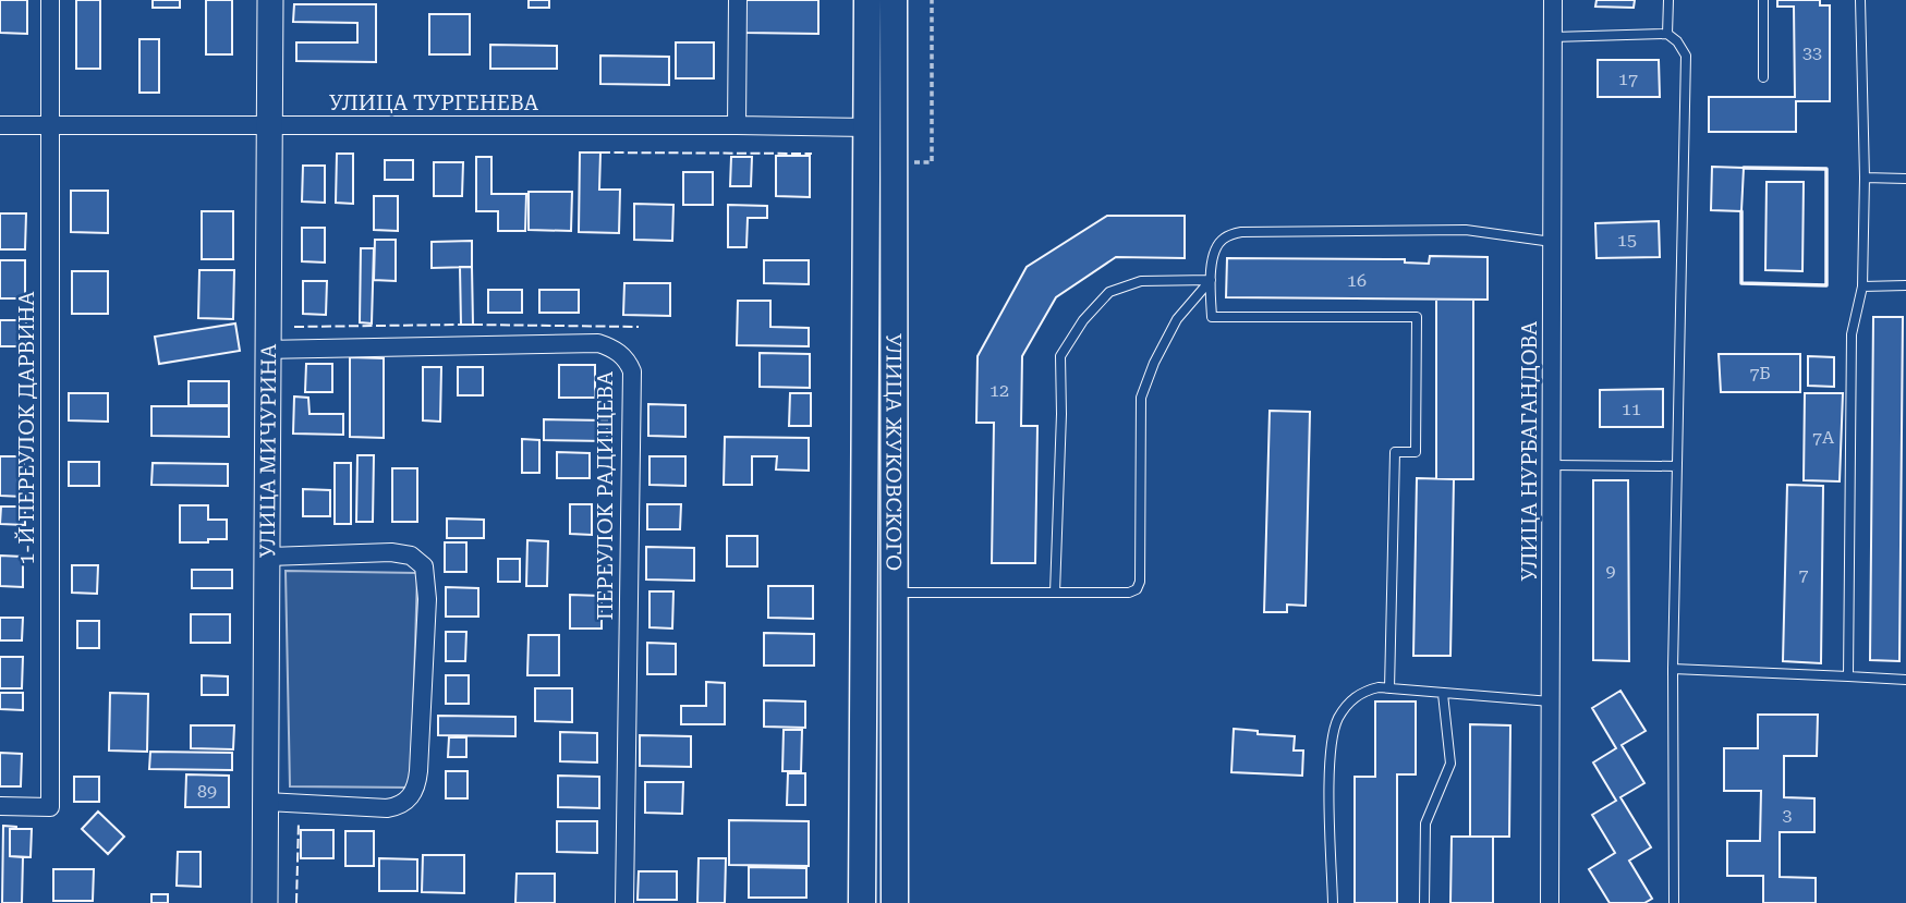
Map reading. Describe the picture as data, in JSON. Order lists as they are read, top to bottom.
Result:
{
  "streets": {
    "main road": ["УЛИЦА ЖУКОВСКОГО"],
    "street": [
      "УЛИЦА ТУРГЕНЕВА",
      "1-Й ПЕРЕУЛОК ДАРВИНА",
      "УЛИЦА МИЧУРИНА",
      "УЛИЦА НУРБАГАНДОВА",
      "ПЕРЕУЛОК РАДИЩЕВА"
    ]
  },
  "crossings": [
    ["УЛИЦА ТУРГЕНЕВА", "1-Й ПЕРЕУЛОК ДАРВИНА"],
    ["УЛИЦА ТУРГЕНЕВА", "УЛИЦА МИЧУРИНА"],
    ["УЛИЦА МИЧУРИНА", "ПЕРЕУЛОК РАДИЩЕВА"]
  ],
  "house_numbers": [
    "33",
    "17",
    "15",
    "16",
    "7Б",
    "12",
    "11",
    "7А",
    "9",
    "7",
    "89",
    "3"
  ]
}
